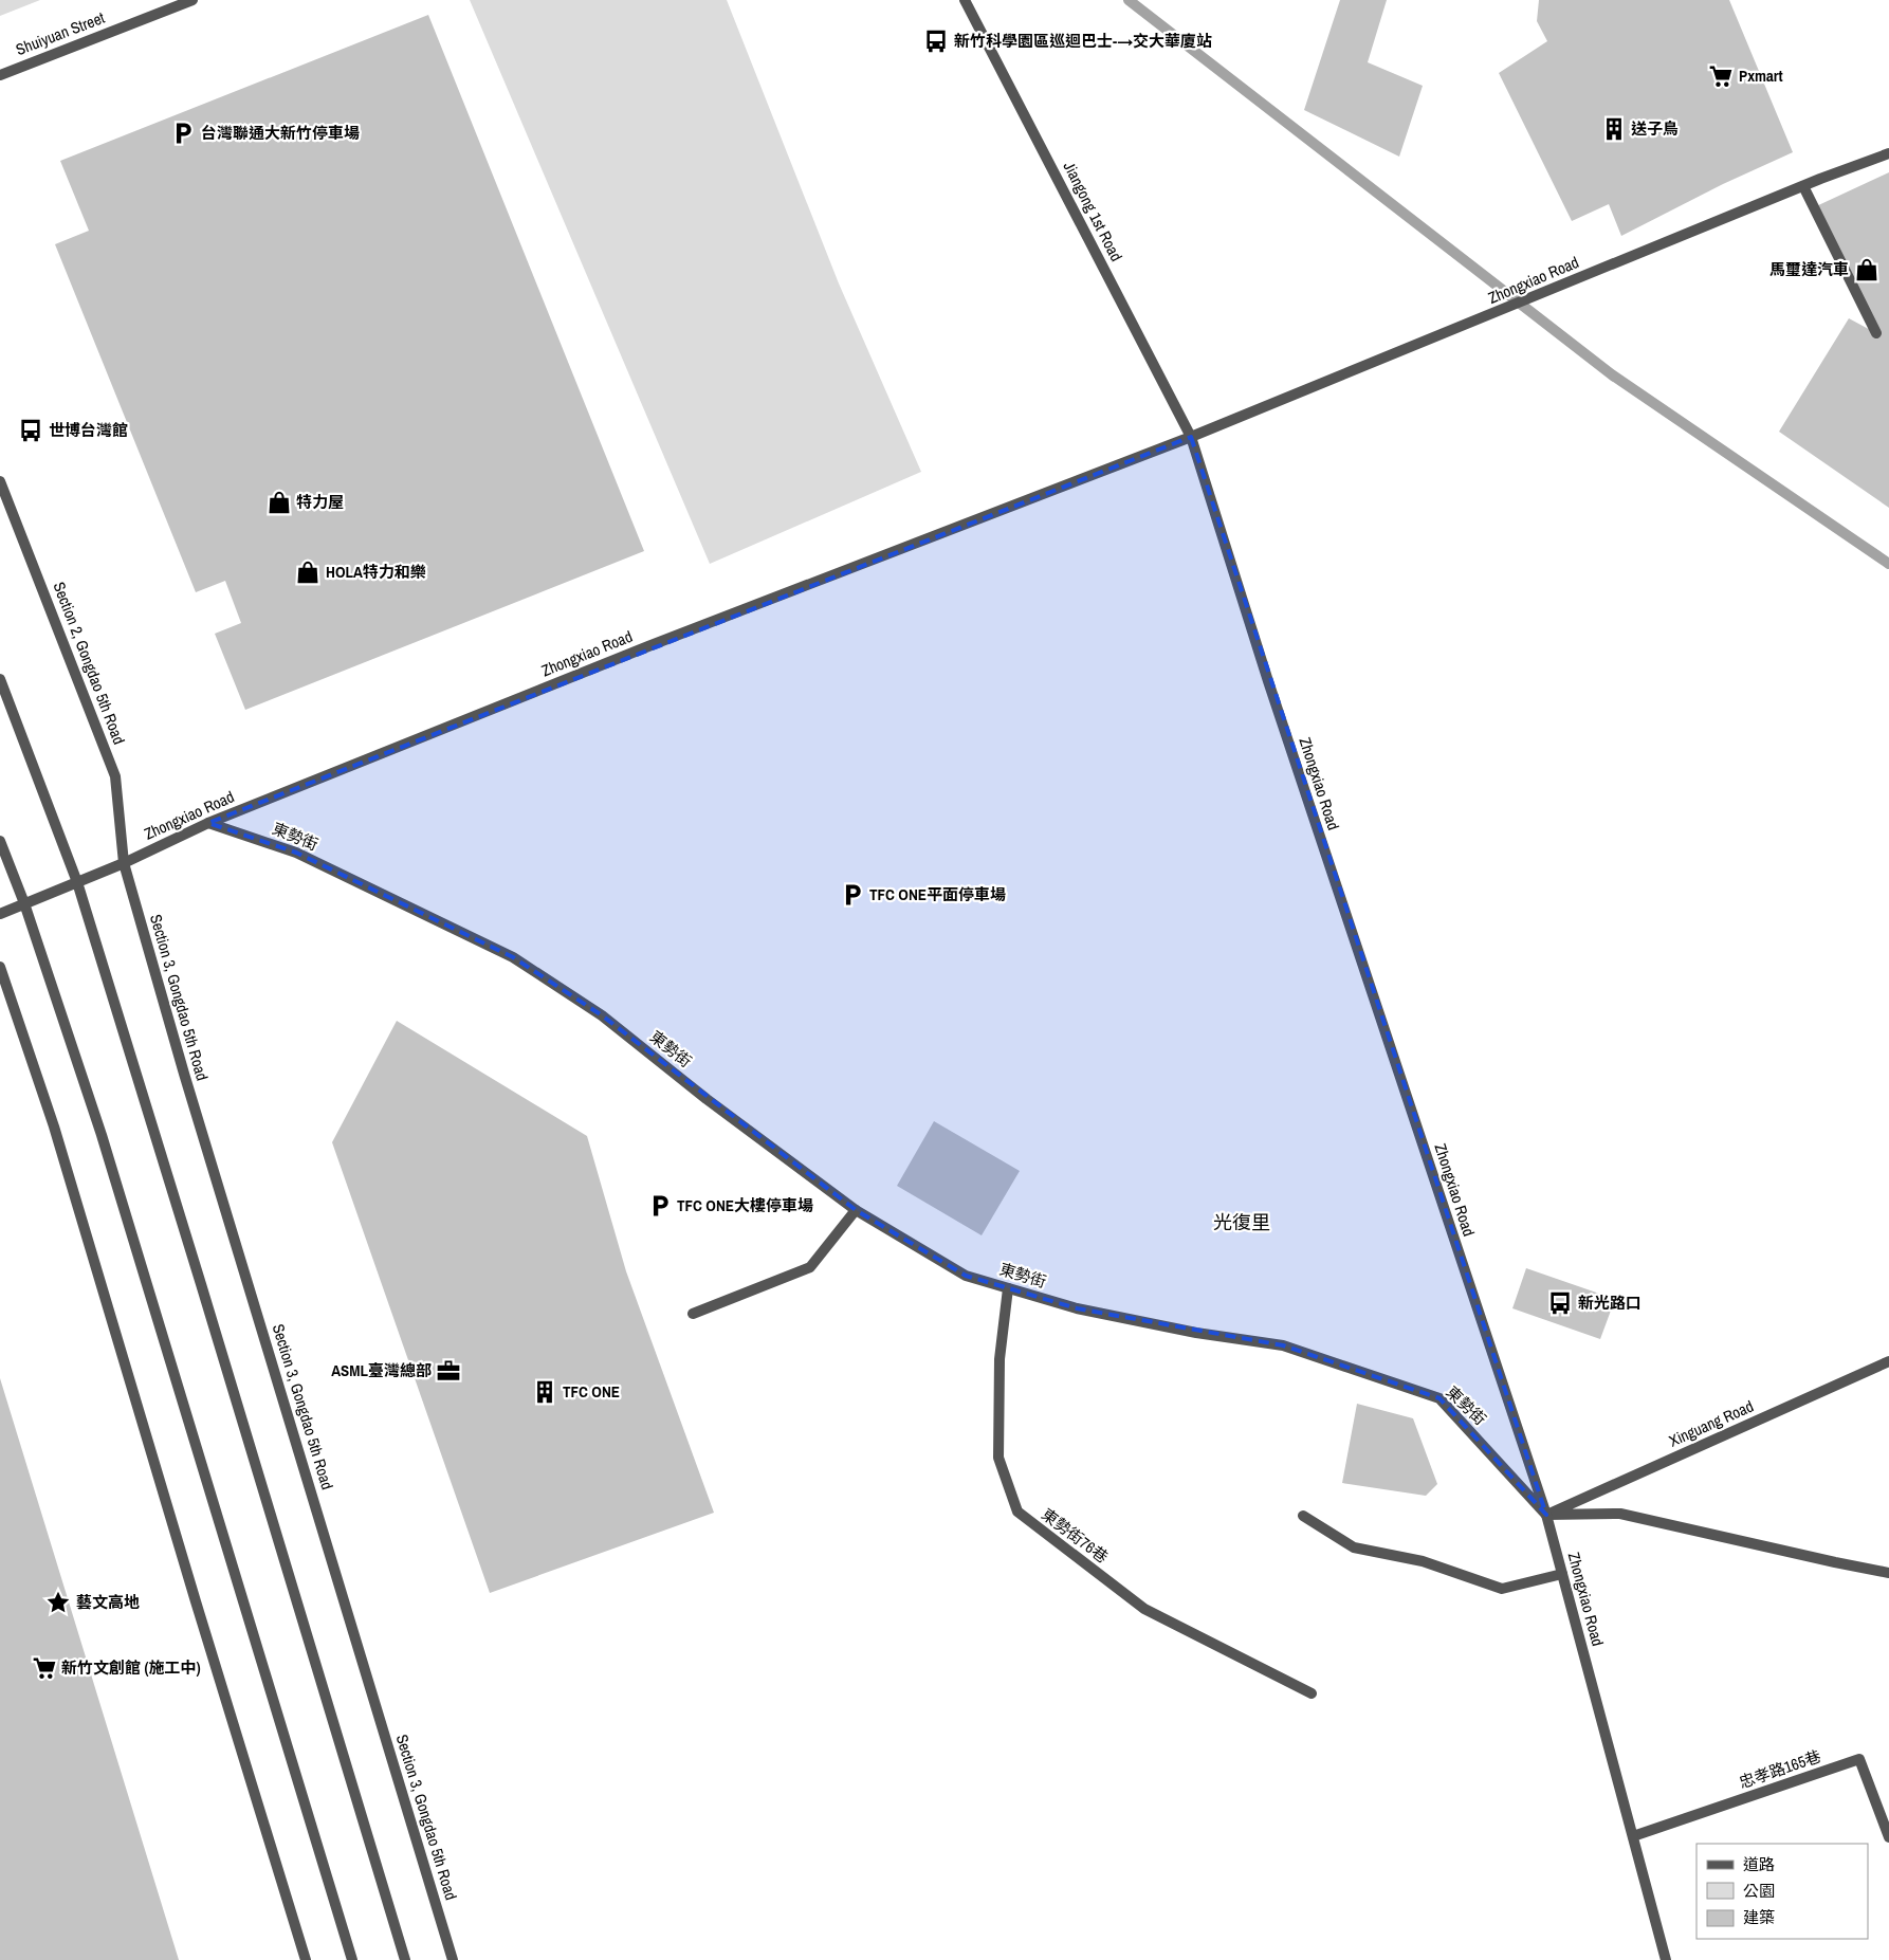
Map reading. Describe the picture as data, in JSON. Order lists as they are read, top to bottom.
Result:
{
  "streets": {
    "street": [
      "Shuiyuan Street",
      "Jiangong 1st Road",
      "Zhongxiao Road",
      "Section 2, Gongdao 5th Road",
      "東勢街",
      "Section 3, Gongdao 5th Road",
      "Xinguang Road",
      "東勢街76巷",
      "忠孝路165巷"
    ]
  },
  "crossings": [
    ["Jiangong 1st Road", "Zhongxiao Road"],
    ["Zhongxiao Road", "Section 2, Gongdao 5th Road"],
    ["Zhongxiao Road", "東勢街"],
    ["Zhongxiao Road", "Section 3, Gongdao 5th Road"],
    ["Zhongxiao Road", "Xinguang Road"],
    ["Zhongxiao Road", "忠孝路165巷"],
    ["Section 2, Gongdao 5th Road", "Section 3, Gongdao 5th Road"],
    ["東勢街", "Xinguang Road"],
    ["東勢街", "東勢街76巷"]
  ],
  "districts": ["光復里"],
  "places": {
    "bus stop": ["新竹科學園區巡迴巴士-→交大華廈站", "世博台灣館", "新光路口"],
    "supermarket": ["Pxmart", "新竹文創館 (施工中)"],
    "building": ["送子鳥", "TFC ONE"],
    "parking": ["台灣聯通大新竹停車場", "TFC ONE平面停車場", "TFC ONE大樓停車場"],
    "shop": ["馬璽達汽車", "特力屋", "HOLA特力和樂"],
    "office": ["ASML臺灣總部"],
    "place": ["藝文高地"]
  },
  "legend": ["道路", "公園", "建築"]
}
